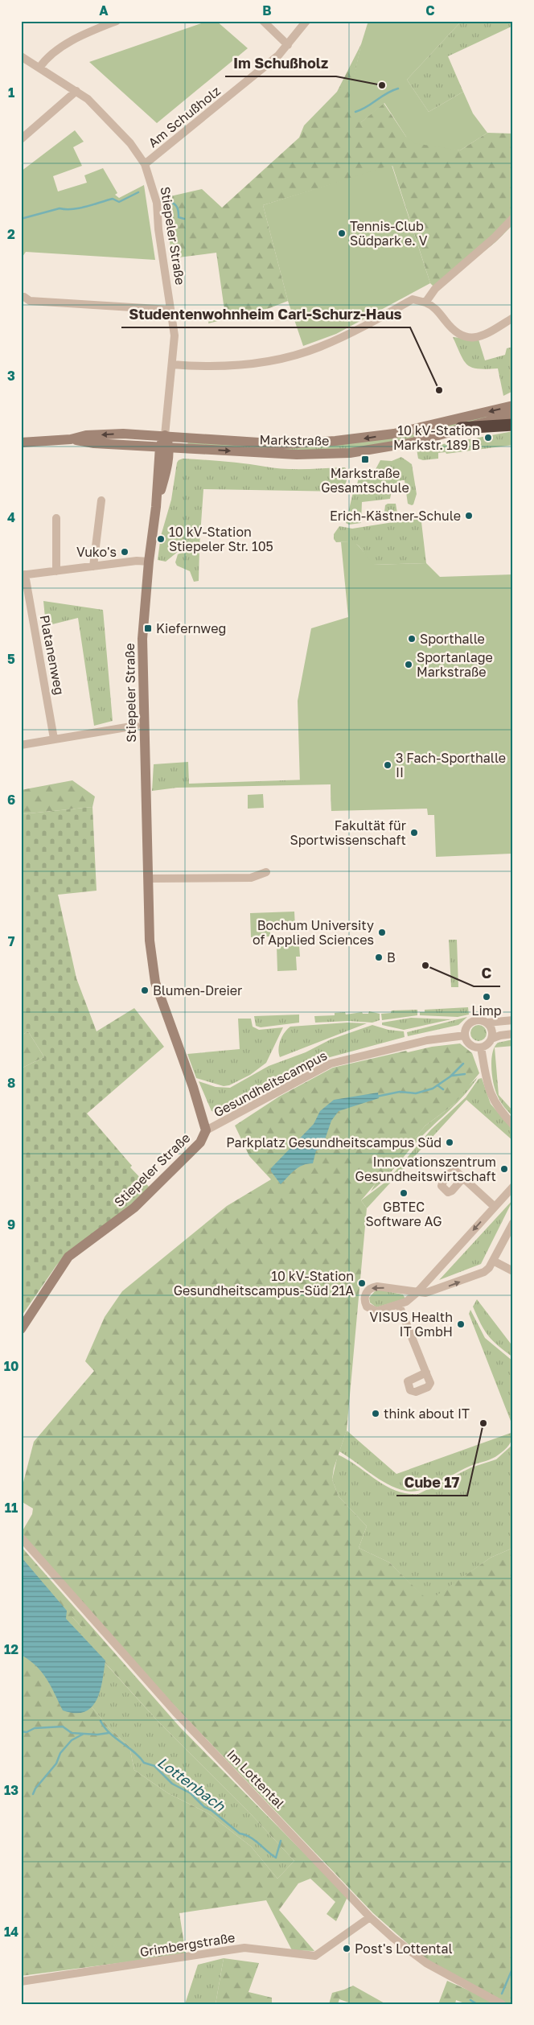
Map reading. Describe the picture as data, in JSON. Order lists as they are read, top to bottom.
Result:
{
  "streets": {
    "street": [
      "Am Schußholz",
      "Stiepeler Straße",
      "Markstraße",
      "Platanenweg",
      "Gesundheitscampus",
      "Im Lottental",
      "Grimbergstraße"
    ]
  },
  "crossings": [
    ["Am Schußholz", "Stiepeler Straße"],
    ["Stiepeler Straße", "Markstraße"],
    ["Stiepeler Straße", "Gesundheitscampus"],
    ["Im Lottental", "Grimbergstraße"]
  ],
  "water": ["Lottenbach"],
  "places": {
    "other": [
      "Im Schußholz",
      "Tennis-Club Südpark e. V",
      "Studentenwohnheim Carl-Schurz-Haus",
      "10 kV-Station Markstr. 189 B",
      "Erich-Kästner-Schule",
      "10 kV-Station Stiepeler Str. 105",
      "Vuko's",
      "Sporthalle",
      "Sportanlage Markstraße",
      "3 Fach-Sporthalle II",
      "Fakultät für Sportwissenschaft",
      "Bochum University of Applied Sciences",
      "B",
      "C",
      "Blumen-Dreier",
      "Limp",
      "Parkplatz Gesundheitscampus Süd",
      "Innovationszentrum Gesundheitswirtschaft",
      "GBTEC Software AG",
      "10 kV-Station Gesundheitscampus-Süd 21A",
      "VISUS Health IT GmbH",
      "think about IT",
      "Cube 17",
      "Post's Lottental"
    ],
    "transit": ["Markstraße Gesamtschule", "Kiefernweg"]
  },
  "grid": {
    "columns": ["A", "B", "C"],
    "rows": [
      "1",
      "2",
      "3",
      "4",
      "5",
      "6",
      "7",
      "8",
      "9",
      "10",
      "11",
      "12",
      "13",
      "14"
    ]
  }
}
